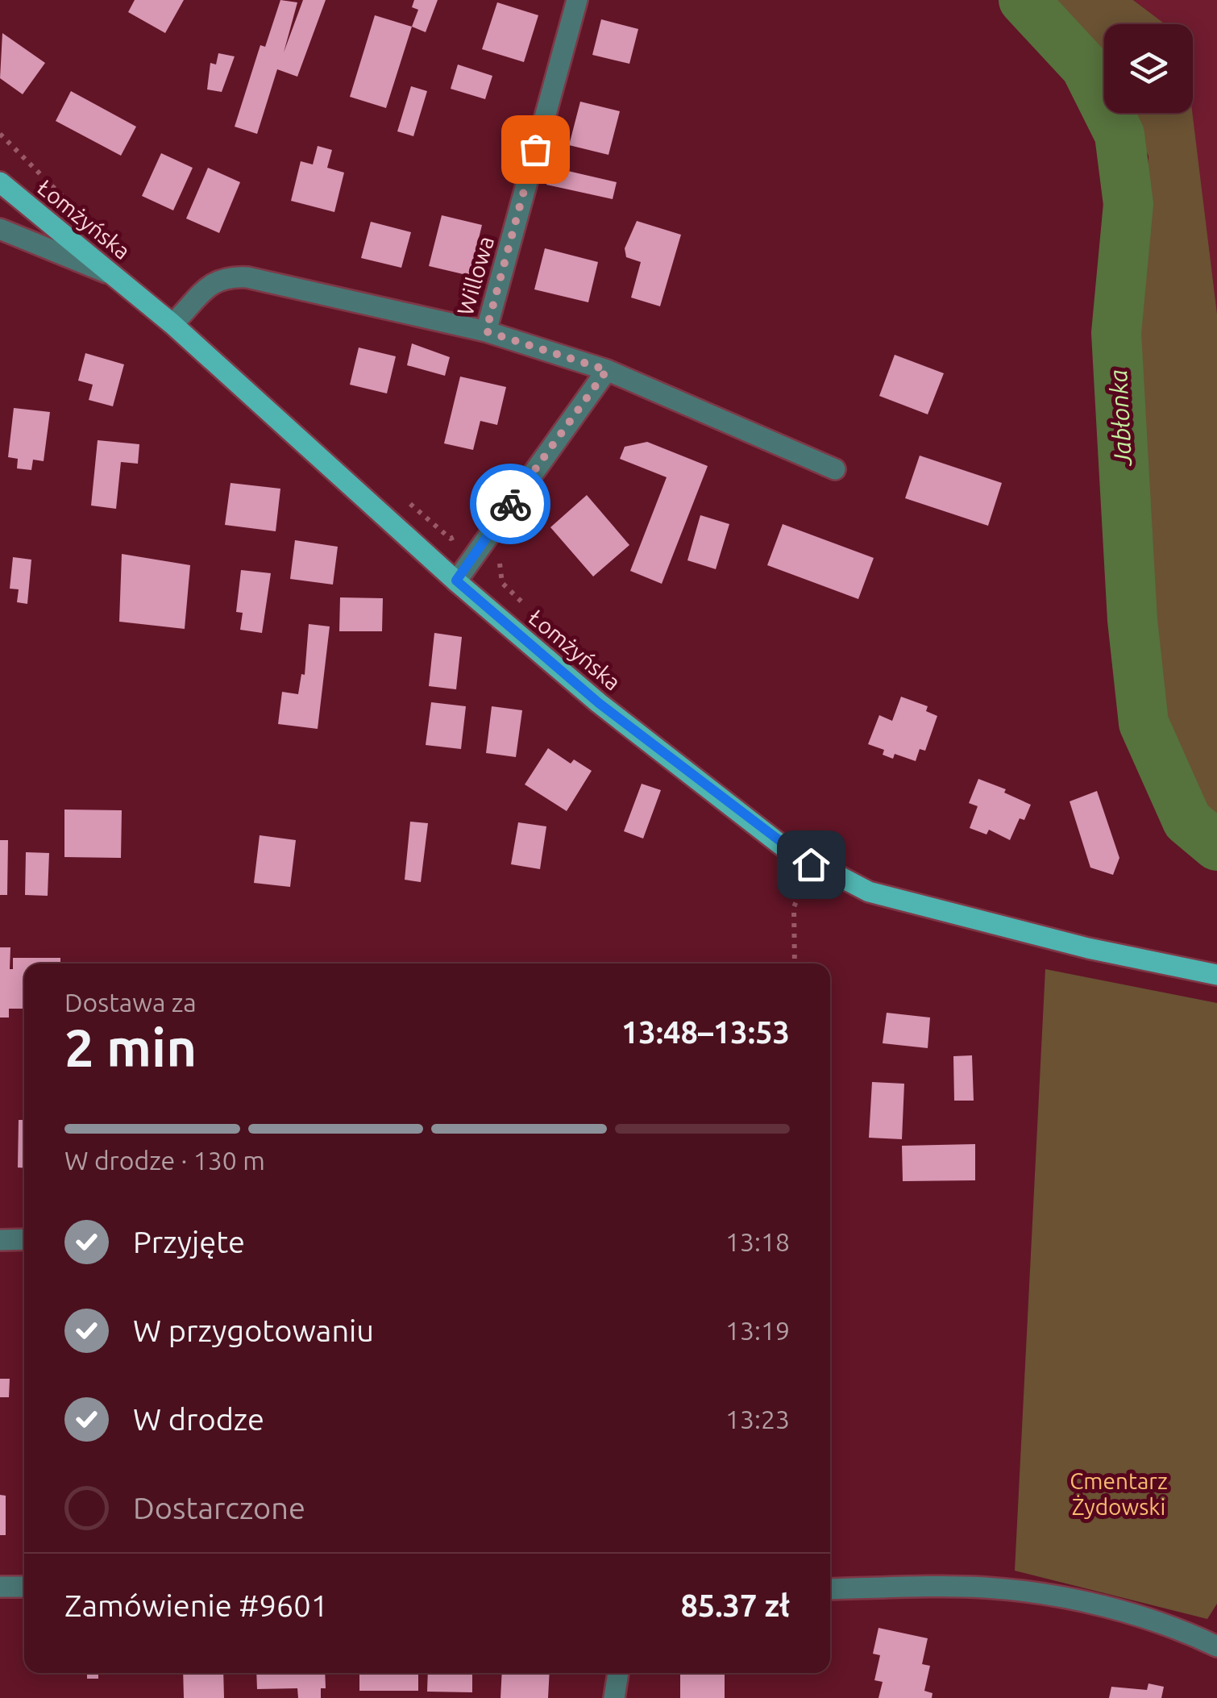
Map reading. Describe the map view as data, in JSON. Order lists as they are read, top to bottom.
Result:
{
  "streets": {
    "main road": ["Łomżyńska"],
    "street": ["Willowa"]
  },
  "crossings": [
    ["Łomżyńska", "Willowa"]
  ],
  "water": ["Jabłonka"],
  "parks": ["Cmentarz Żydowski"],
  "page": {
    "heading": ["2 min", "Dostawa za", "13:48–13:53"],
    "panel": ["Zamówienie #9601", "85.37 zł"],
    "bar": "W drodze · 130 m",
    "list": [
      ["Przyjęte", "13:18"],
      ["W przygotowaniu", "13:19"],
      ["W drodze", "13:23"],
      "Dostarczone"
    ]
  }
}
